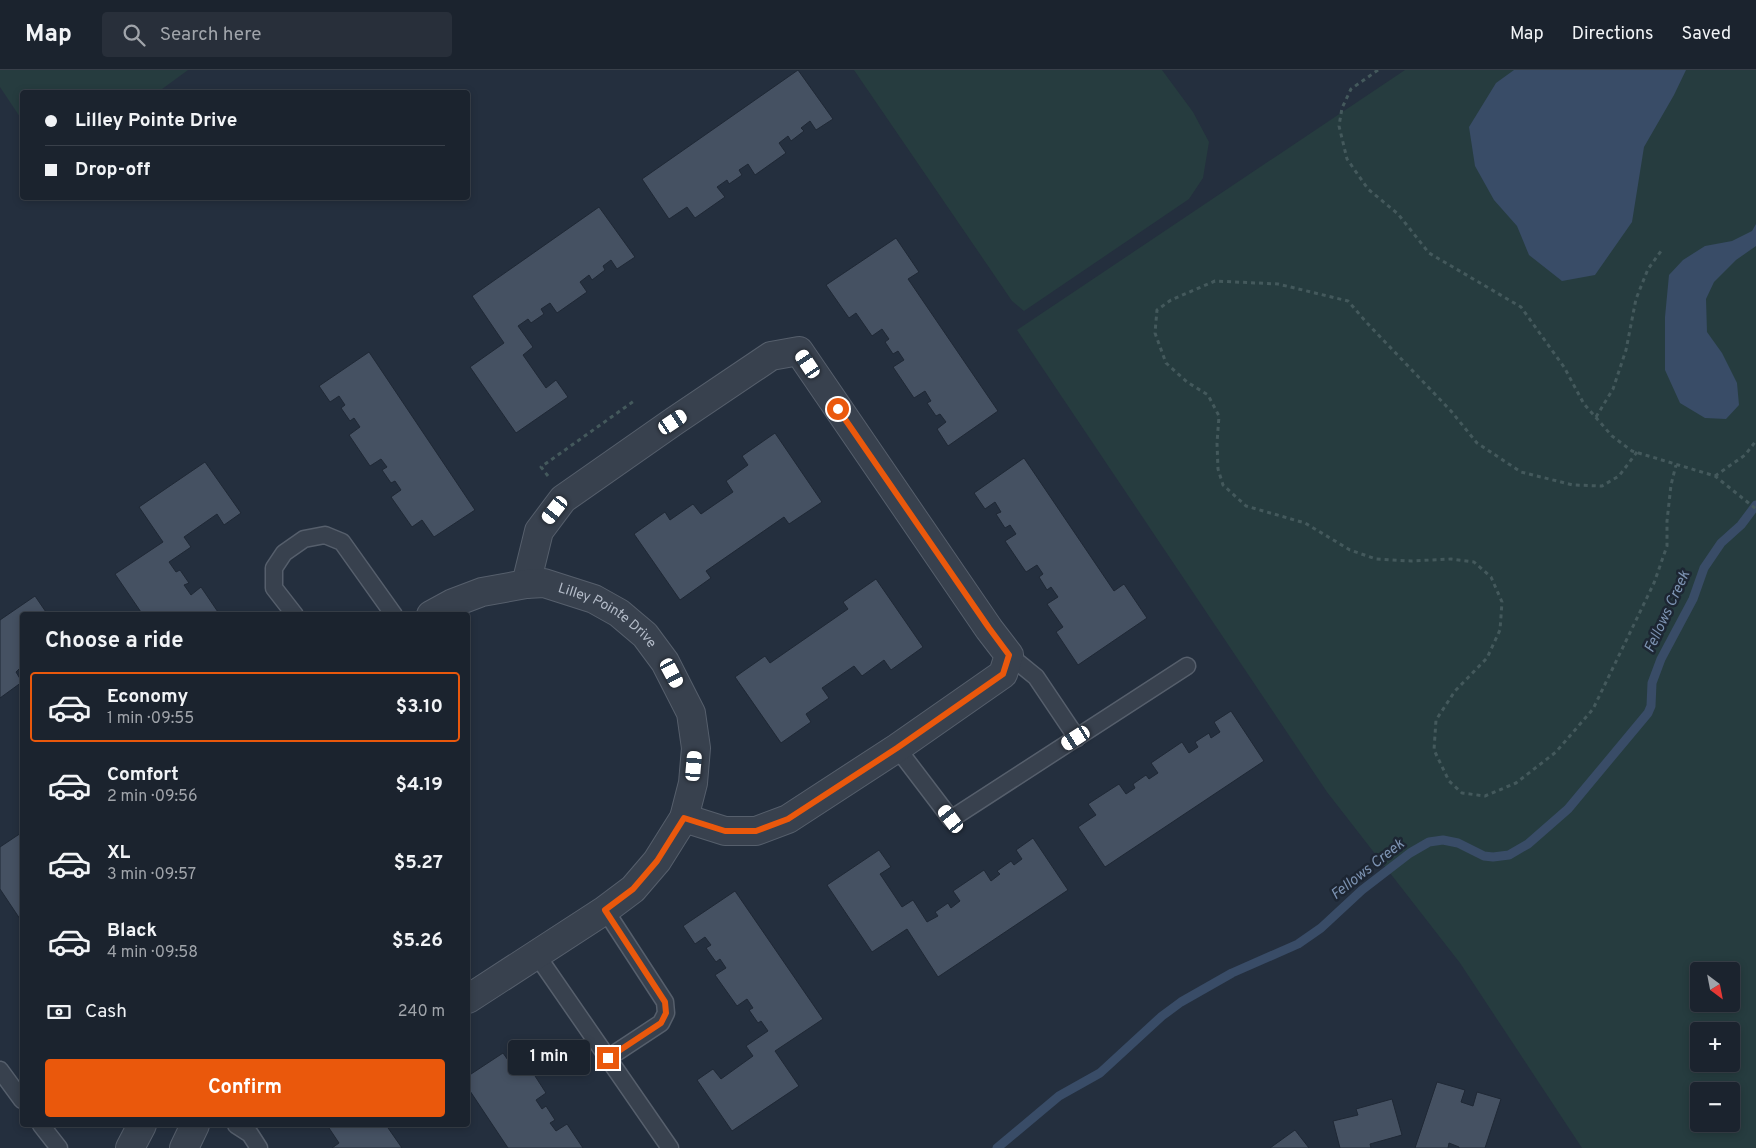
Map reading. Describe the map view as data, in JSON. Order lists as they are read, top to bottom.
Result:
{
  "streets": {
    "street": ["Lilley Pointe Drive"]
  },
  "water": ["Fellows Creek"],
  "north": "bottom right",
  "page": {
    "header": "Map",
    "search": "Search here",
    "nav": ["Map", "Directions", "Saved"],
    "banner": ["Lilley Pointe Drive", "Drop-off"],
    "heading": "Choose a ride",
    "list": [
      {
        "name": "Economy",
        "note": "1 min · 09:55",
        "value": "$3.10"
      },
      {
        "name": "Comfort",
        "note": "2 min · 09:56",
        "value": "$4.19"
      },
      {
        "name": "XL",
        "note": "3 min · 09:57",
        "value": "$5.27"
      },
      {
        "name": "Black",
        "note": "4 min · 09:58",
        "value": "$5.26"
      }
    ],
    "map_buttons": ["+", "−"],
    "pay": ["Cash", "240 m"],
    "bubble": "1 min",
    "buttons": "Confirm"
  }
}
